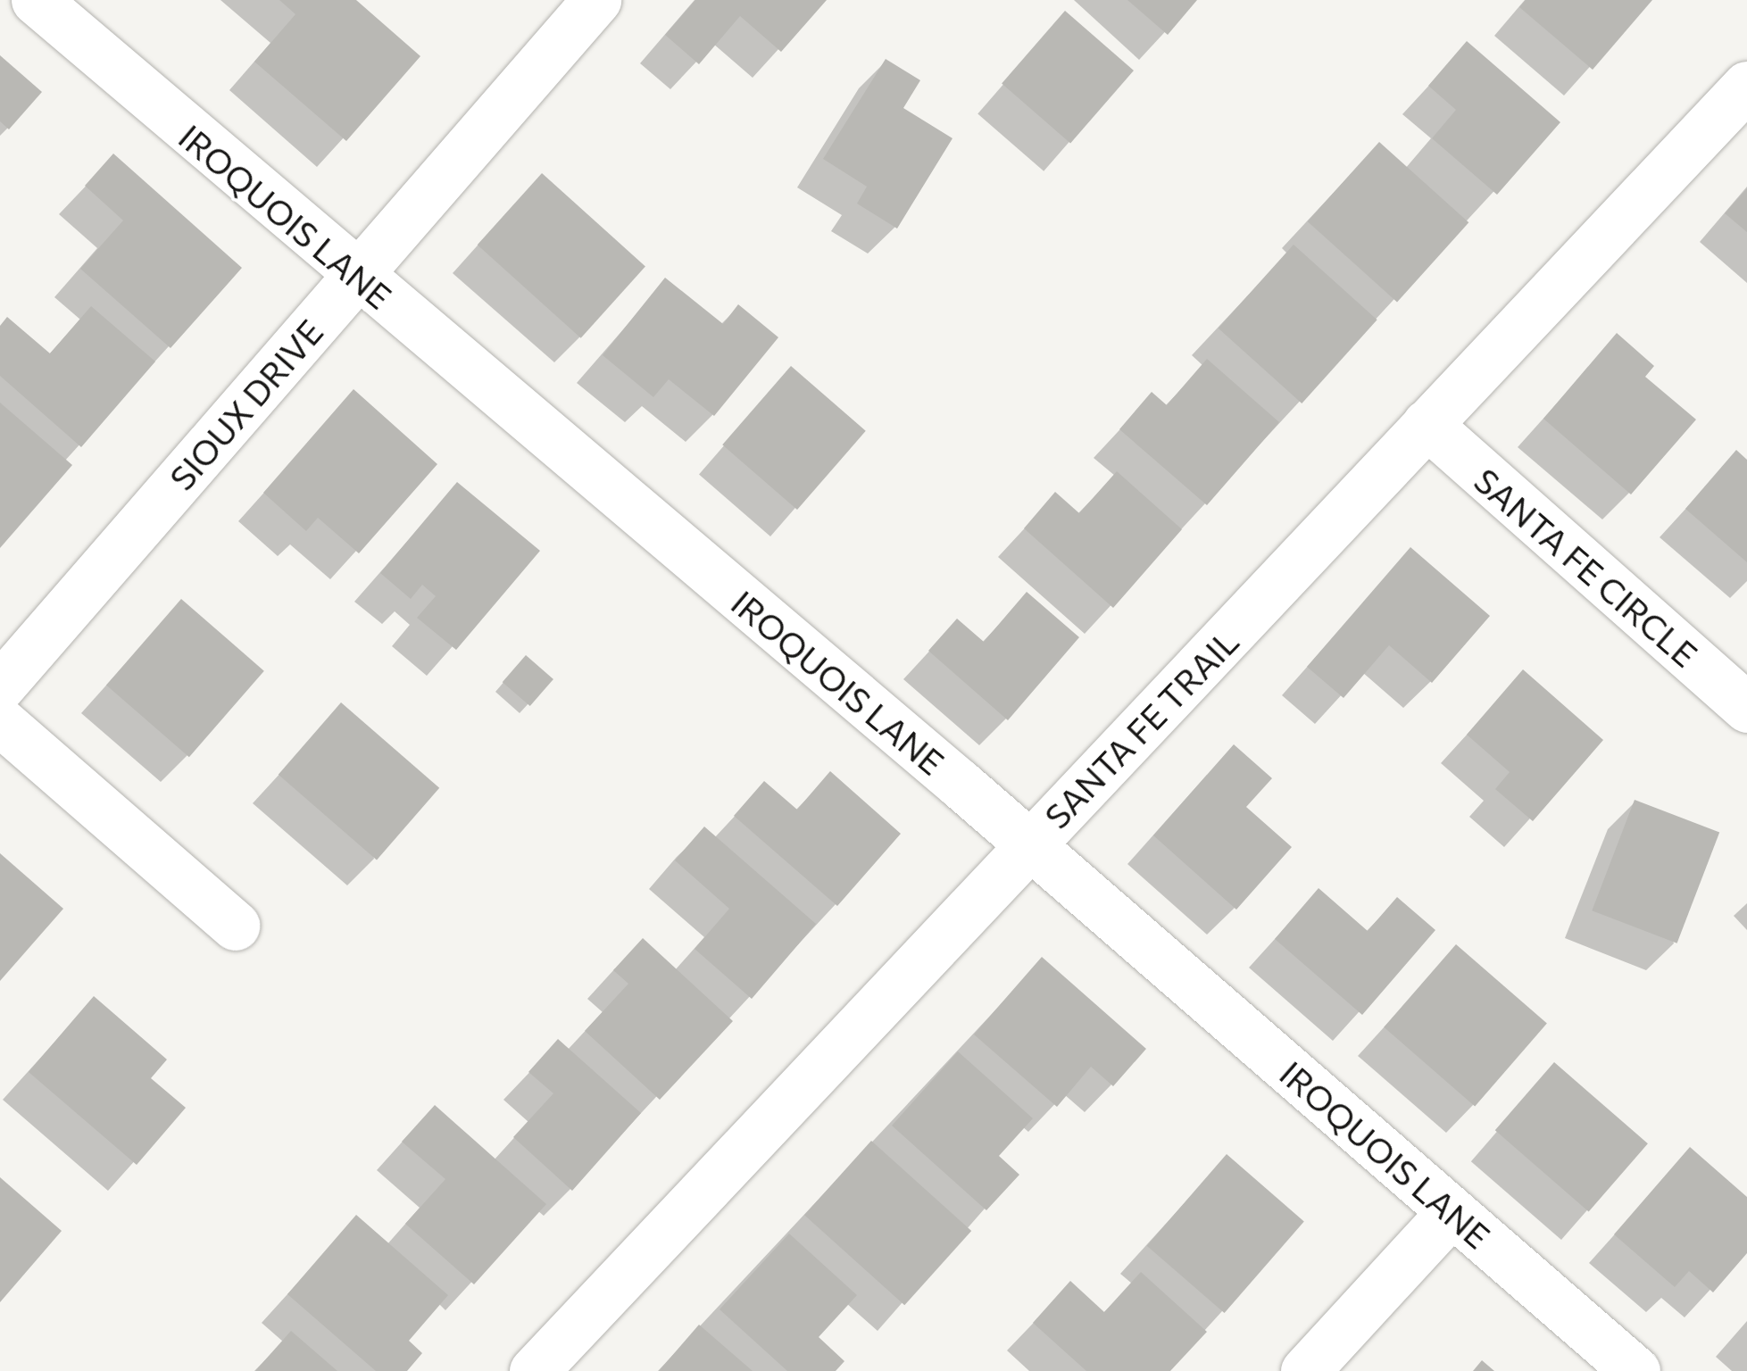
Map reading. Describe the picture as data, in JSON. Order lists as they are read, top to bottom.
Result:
{
  "streets": {
    "street": [
      "IROQUOIS LANE",
      "SIOUX DRIVE",
      "SANTA FE CIRCLE",
      "SANTA FE TRAIL"
    ]
  },
  "crossings": [
    ["IROQUOIS LANE", "SIOUX DRIVE"],
    ["IROQUOIS LANE", "SANTA FE TRAIL"],
    ["SANTA FE CIRCLE", "SANTA FE TRAIL"]
  ]
}
